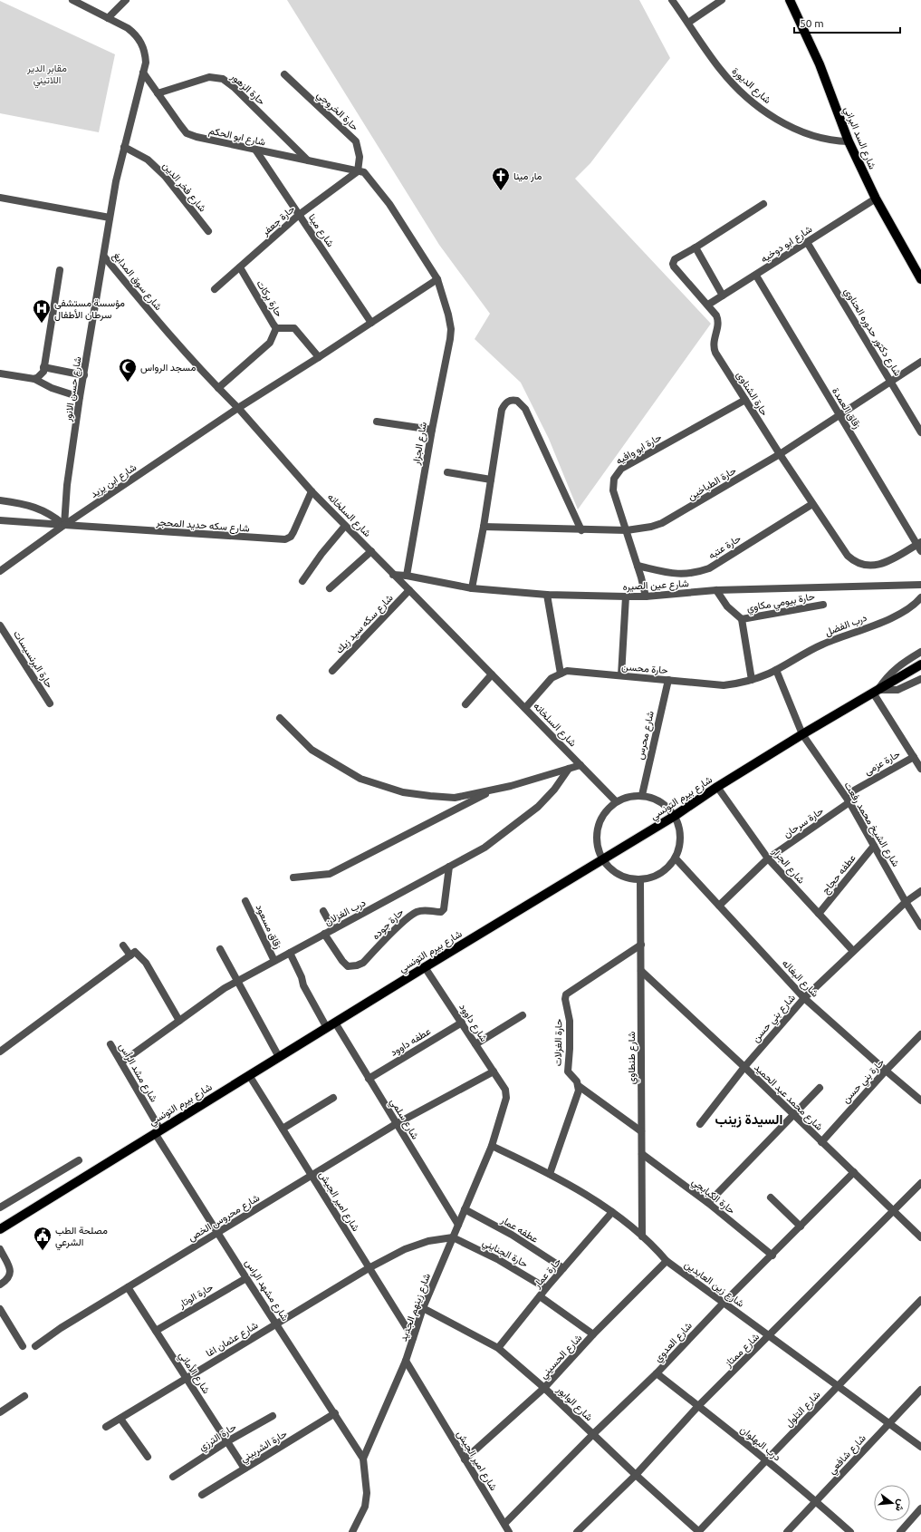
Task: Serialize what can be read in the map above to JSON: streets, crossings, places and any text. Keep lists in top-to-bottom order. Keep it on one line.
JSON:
{"streets":{"main road":["شارع السد البراني","شارع بيرم التونسي"],"street":["شارع الديورة","حارة الزهور","حارة الخروجي","شارع ابو الحكم","شارع فخر الدين","حارة جعفر","شارع مينا","شارع ابو دوخيه","شارع سوق المدابغ","حارة بركات","شارع دكتور حدوره الحناوي","شارع حسن الانور","حارة الشناوى","زقاق العمدة","شارع الجزار","حارة ابو وافيه","شارع ابن يزيد","حارة الطباخين","شارع السلخانه","شارع سكه حديد المحجر","حارة عتبه","شارع عين الصيره","حارة بيومي مكاوي","شارع سكه سيد زيك","درب الفضل","حارة البرنسيسات","حارة محسن","شارع محرس","حارة عزمى","حارة سرحان","شارع الشيخ محمد رفعت","عطفه حجاج","درب الغزلان","حارة جوده","زقاق مسعود","شارع البغاله","شارع بني حسن","شارع داوود","عطفه داوود","حارة الغزلات","شارع طنطاوي","شارع مشد الرأس","حارة بني حسن","شارع محمد عبد الحميد","شارع سلمي","حارة الكبابجي","شارع امير الجيش","شارع محروس الخص","عطفه عمار","حارة الجنايني","حارة عمار","شارع زين العابدين","شارع مشهد الراس","حارة الوتار","شارع زينهم الجديد","شارع عثمان اغا","شارع العدوي","شارع ممتاز","شارع الحسيني","شارع الأماني","شارع الوابور","شارع التلول","حارة الترزي","درب البهلوان","حارة الشربيني","شارع شافعي"]},"crossings":[["شارع الديورة","شارع السد البراني"],["حارة الزهور","شارع ابو الحكم"],["حارة الخروجي","شارع ابو الحكم"],["حارة الخروجي","حارة جعفر"],["شارع ابو الحكم","حارة جعفر"],["شارع ابو الحكم","شارع مينا"],["شارع ابو الحكم","شارع سوق المدابغ"],["شارع السد البراني","شارع ابو دوخيه"],["شارع فخر الدين","شارع سوق المدابغ"],["حارة جعفر","شارع مينا"],["حارة جعفر","حارة بركات"],["شارع ابو دوخيه","شارع دكتور حدوره الحناوي"],["شارع ابو دوخيه","حارة الشناوى"],["شارع ابو دوخيه","زقاق العمدة"],["شارع سوق المدابغ","شارع حسن الانور"],["شارع سوق المدابغ","شارع ابن يزيد"],["شارع سوق المدابغ","شارع السلخانه"],["شارع دكتور حدوره الحناوي","حارة الطباخين"],["شارع حسن الانور","شارع ابن يزيد"],["شارع حسن الانور","شارع سكه حديد المحجر"],["حارة الشناوى","زقاق العمدة"],["حارة الشناوى","حارة ابو وافيه"],["حارة الشناوى","حارة الطباخين"],["حارة الشناوى","حارة عتبه"],["زقاق العمدة","حارة الطباخين"],["شارع الجزار","شارع عين الصيره"],["شارع الجزار","شارع بيرم التونسي"],["شارع الجزار","حارة سرحان"],["شارع الجزار","عطفه حجاج"],["شارع الجزار","شارع بني حسن"],["حارة ابو وافيه","حارة الطباخين"],["حارة ابو وافيه","حارة عتبه"],["حارة ابو وافيه","شارع عين الصيره"],["شارع ابن يزيد","شارع السلخانه"],["شارع ابن يزيد","شارع سكه حديد المحجر"],["شارع السلخانه","شارع سكه حديد المحجر"],["شارع السلخانه","شارع عين الصيره"],["شارع السلخانه","شارع سكه سيد زيك"],["درب الفضل","حارة محسن"],["درب الفضل","شارع الشيخ محمد رفعت"],["حارة محسن","شارع محرس"],["حارة محسن","شارع الشيخ محمد رفعت"],["حارة عزمى","حارة سرحان"],["حارة عزمى","شارع الشيخ محمد رفعت"],["شارع بيرم التونسي","شارع الشيخ محمد رفعت"],["شارع بيرم التونسي","شارع داوود"],["شارع بيرم التونسي","شارع مشد الرأس"],["شارع بيرم التونسي","شارع سلمي"],["شارع بيرم التونسي","شارع امير الجيش"],["شارع بيرم التونسي","شارع مشهد الراس"],["حارة سرحان","شارع الشيخ محمد رفعت"],["حارة سرحان","شارع البغاله"],["شارع الشيخ محمد رفعت","عطفه حجاج"],["شارع الشيخ محمد رفعت","شارع بني حسن"],["درب الغزلان","حارة جوده"],["درب الغزلان","زقاق مسعود"],["درب الغزلان","شارع مشد الرأس"],["شارع البغاله","شارع بني حسن"],["شارع البغاله","حارة بني حسن"],["شارع بني حسن","شارع محمد عبد الحميد"],["شارع داوود","عطفه داوود"],["شارع داوود","شارع محروس الخص"],["شارع داوود","شارع زينهم الجديد"],["عطفه داوود","شارع سلمي"],["حارة الغزلات","شارع طنطاوي"],["شارع طنطاوي","شارع محمد عبد الحميد"],["شارع طنطاوي","حارة الكبابجي"],["شارع طنطاوي","شارع زين العابدين"],["شارع مشد الرأس","شارع مشهد الراس"],["حارة بني حسن","شارع محمد عبد الحميد"],["شارع محمد عبد الحميد","شارع العدوي"],["شارع محمد عبد الحميد","شارع ممتاز"],["شارع سلمي","شارع محروس الخص"],["شارع سلمي","شارع زينهم الجديد"],["حارة الكبابجي","شارع العدوي"],["شارع امير الجيش","شارع محروس الخص"],["شارع امير الجيش","شارع زينهم الجديد"],["شارع امير الجيش","شارع عثمان اغا"],["شارع امير الجيش","شارع العدوي"],["شارع امير الجيش","شارع الحسيني"],["شارع محروس الخص","شارع مشهد الراس"],["شارع محروس الخص","شارع الأماني"],["عطفه عمار","حارة عمار"],["عطفه عمار","شارع زينهم الجديد"],["حارة الجنايني","حارة عمار"],["حارة الجنايني","شارع زينهم الجديد"],["حارة الجنايني","شارع عثمان اغا"],["حارة عمار","شارع زين العابدين"],["حارة عمار","شارع الوابور"],["شارع زين العابدين","شارع زينهم الجديد"],["شارع زين العابدين","شارع العدوي"],["شارع زين العابدين","شارع ممتاز"],["شارع زين العابدين","شارع الحسيني"],["شارع زين العابدين","شارع التلول"],["شارع زين العابدين","شارع شافعي"],["شارع مشهد الراس","حارة الوتار"],["شارع مشهد الراس","شارع زينهم الجديد"],["شارع مشهد الراس","شارع عثمان اغا"],["شارع مشهد الراس","حارة الشربيني"],["حارة الوتار","شارع الأماني"],["شارع زينهم الجديد","شارع عثمان اغا"],["شارع زينهم الجديد","شارع الوابور"],["شارع عثمان اغا","شارع الأماني"],["شارع العدوي","شارع الوابور"],["شارع العدوي","درب البهلوان"],["شارع ممتاز","شارع الوابور"],["شارع ممتاز","درب البهلوان"],["شارع الحسيني","شارع الوابور"],["شارع الأماني","حارة الترزي"],["شارع الأماني","حارة الشربيني"],["شارع الوابور","شارع التلول"],["شارع التلول","درب البهلوان"],["درب البهلوان","شارع شافعي"]],"districts":["السيدة زينب"],"parks":["مقابر الدير اللاتيني"],"places":{"church":["مار مينا"],"hospital":["مؤسسة مستشفى سرطان الأطفال"],"mosque":["مسجد الرواس"],"public building":["مصلحة الطب الشرعي"]},"scale_bar":"50 m","north":"right"}
